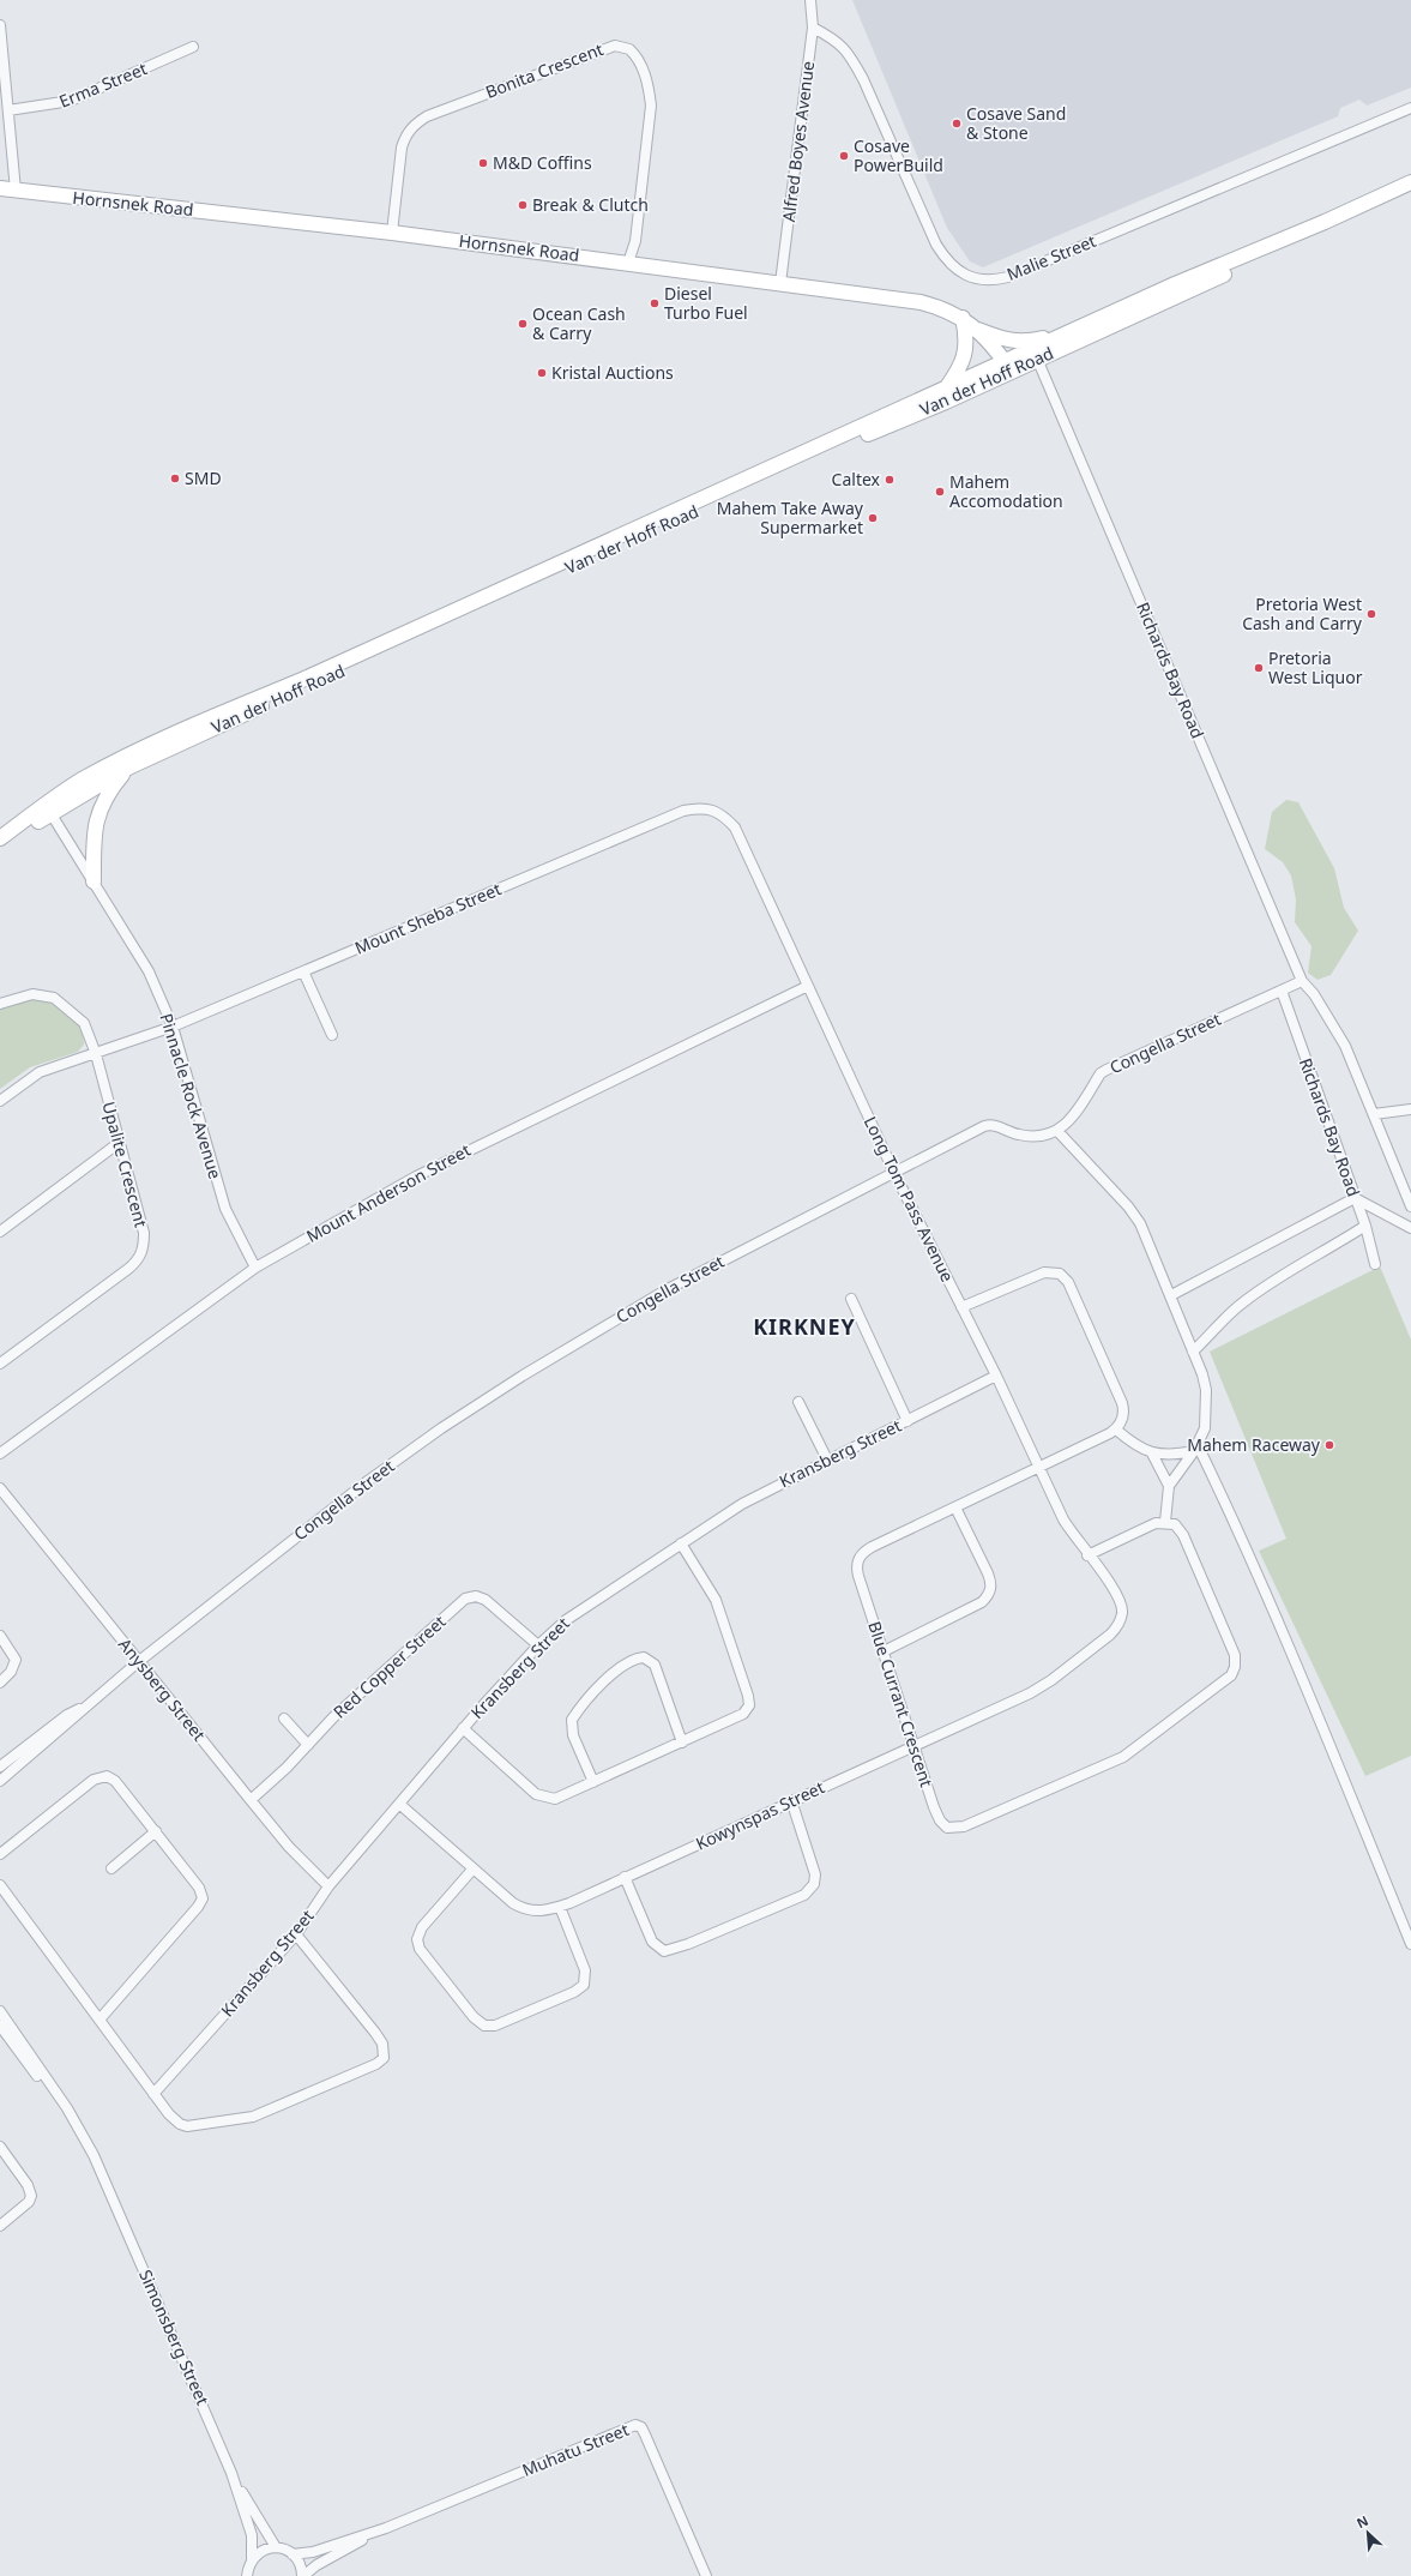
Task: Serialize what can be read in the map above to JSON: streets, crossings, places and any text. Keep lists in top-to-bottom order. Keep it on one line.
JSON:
{"streets":{"main road":["Hornsnek Road","Van der Hoff Road"],"street":["Bonita Crescent","Erma Street","Alfred Boyes Avenue","Malie Street","Richards Bay Road","Mount Sheba Street","Congella Street","Pinnacle Rock Avenue","Upalite Crescent","Mount Anderson Street","Long Tom Pass Avenue","Kransberg Street","Red Copper Street","Anysberg Street","Blue Currant Crescent","Kowynspas Street","Simonsberg Street","Muhatu Street"]},"crossings":[["Bonita Crescent","Hornsnek Road"],["Alfred Boyes Avenue","Hornsnek Road"],["Alfred Boyes Avenue","Malie Street"],["Hornsnek Road","Van der Hoff Road"],["Van der Hoff Road","Richards Bay Road"],["Van der Hoff Road","Pinnacle Rock Avenue"],["Richards Bay Road","Congella Street"],["Mount Sheba Street","Pinnacle Rock Avenue"],["Mount Sheba Street","Upalite Crescent"],["Mount Sheba Street","Long Tom Pass Avenue"],["Congella Street","Long Tom Pass Avenue"],["Congella Street","Anysberg Street"],["Pinnacle Rock Avenue","Mount Anderson Street"],["Mount Anderson Street","Long Tom Pass Avenue"],["Long Tom Pass Avenue","Kransberg Street"],["Long Tom Pass Avenue","Blue Currant Crescent"],["Long Tom Pass Avenue","Kowynspas Street"],["Kransberg Street","Red Copper Street"],["Kransberg Street","Anysberg Street"],["Kransberg Street","Kowynspas Street"],["Red Copper Street","Anysberg Street"],["Blue Currant Crescent","Kowynspas Street"]],"districts":["KIRKNEY"],"places":["Cosave Sand & Stone","Cosave PowerBuild","M&D Coffins","Break & Clutch","Diesel Turbo Fuel","Ocean Cash & Carry","Kristal Auctions","SMD","Caltex","Mahem Accomodation","Mahem Take Away Supermarket","Pretoria West Cash and Carry","Pretoria West Liquor","Mahem Raceway"],"north":"top left"}
